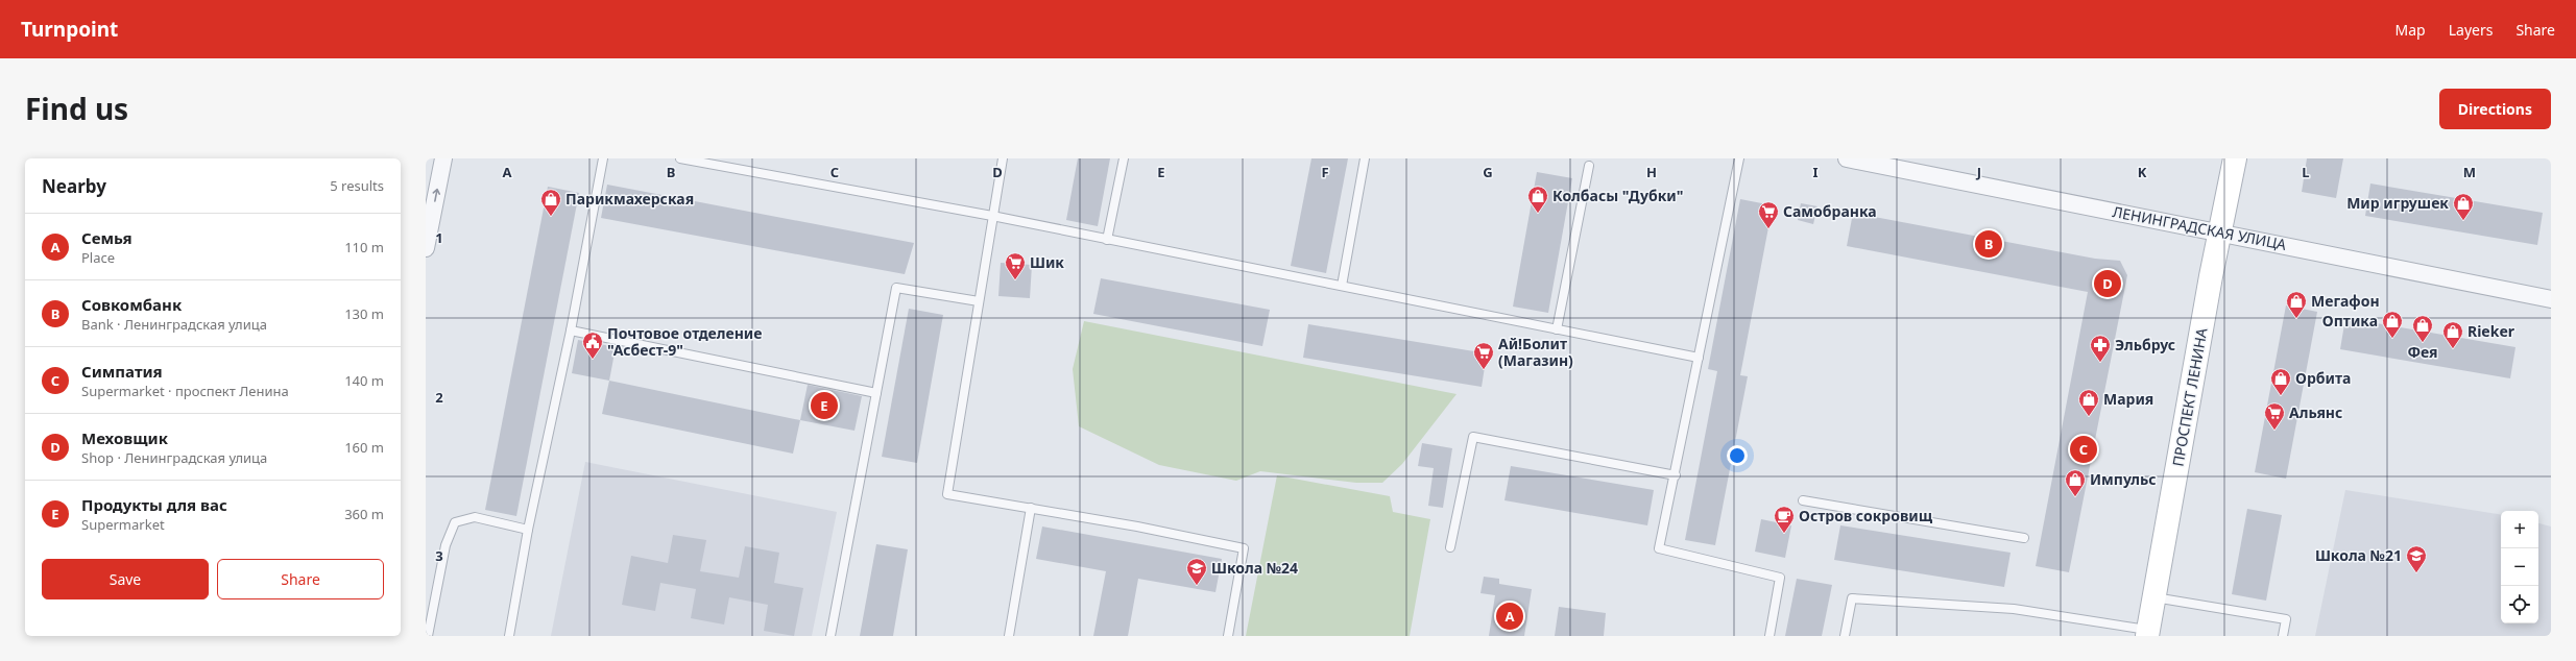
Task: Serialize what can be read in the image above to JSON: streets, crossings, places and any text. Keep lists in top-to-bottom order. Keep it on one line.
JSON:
{"streets":{"street":["ЛЕНИНГРАДСКАЯ УЛИЦА","ПРОСПЕКТ ЛЕНИНА"]},"crossings":[["ЛЕНИНГРАДСКАЯ УЛИЦА","ПРОСПЕКТ ЛЕНИНА"]],"places":{"shop":["Колбасы \"Дубки\"","Парикмахерская","Мир игрушек","Мегафон","Оптика","Фея","Rieker","Орбита","Мария","Импульс"],"supermarket":["Самобранка","Шик","Ай!Болит (Магазин)","Альянс"],"public building":["Почтовое отделение \"Асбест-9\""],"pharmacy":["Эльбрус"],"cafe":["Остров сокровищ"],"school or university":["Школа №21","Школа №24"]},"page":{"header":"Turnpoint","nav":["Map","Layers","Share"],"title":"Find us","buttons":["Directions",["Save","Share"]],"heading":["Nearby","5 results"],"list":[{"mark":"A","name":"Семья","note":"Place","value":"110 m"},{"mark":"B","name":"Совкомбанк","note":"Bank · Ленинградская улица","value":"130 m"},{"mark":"C","name":"Симпатия","note":"Supermarket · проспект Ленина","value":"140 m"},{"mark":"D","name":"Меховщик","note":"Shop · Ленинградская улица","value":"160 m"},{"mark":"E","name":"Продукты для вас","note":"Supermarket","value":"360 m"}],"pins":["B","D","E","C","A"],"map_buttons":["+","−"]},"grid":{"columns":["A","B","C","D","E","F","G","H","I","J","K","L","M"],"rows":["1","2","3"]}}
